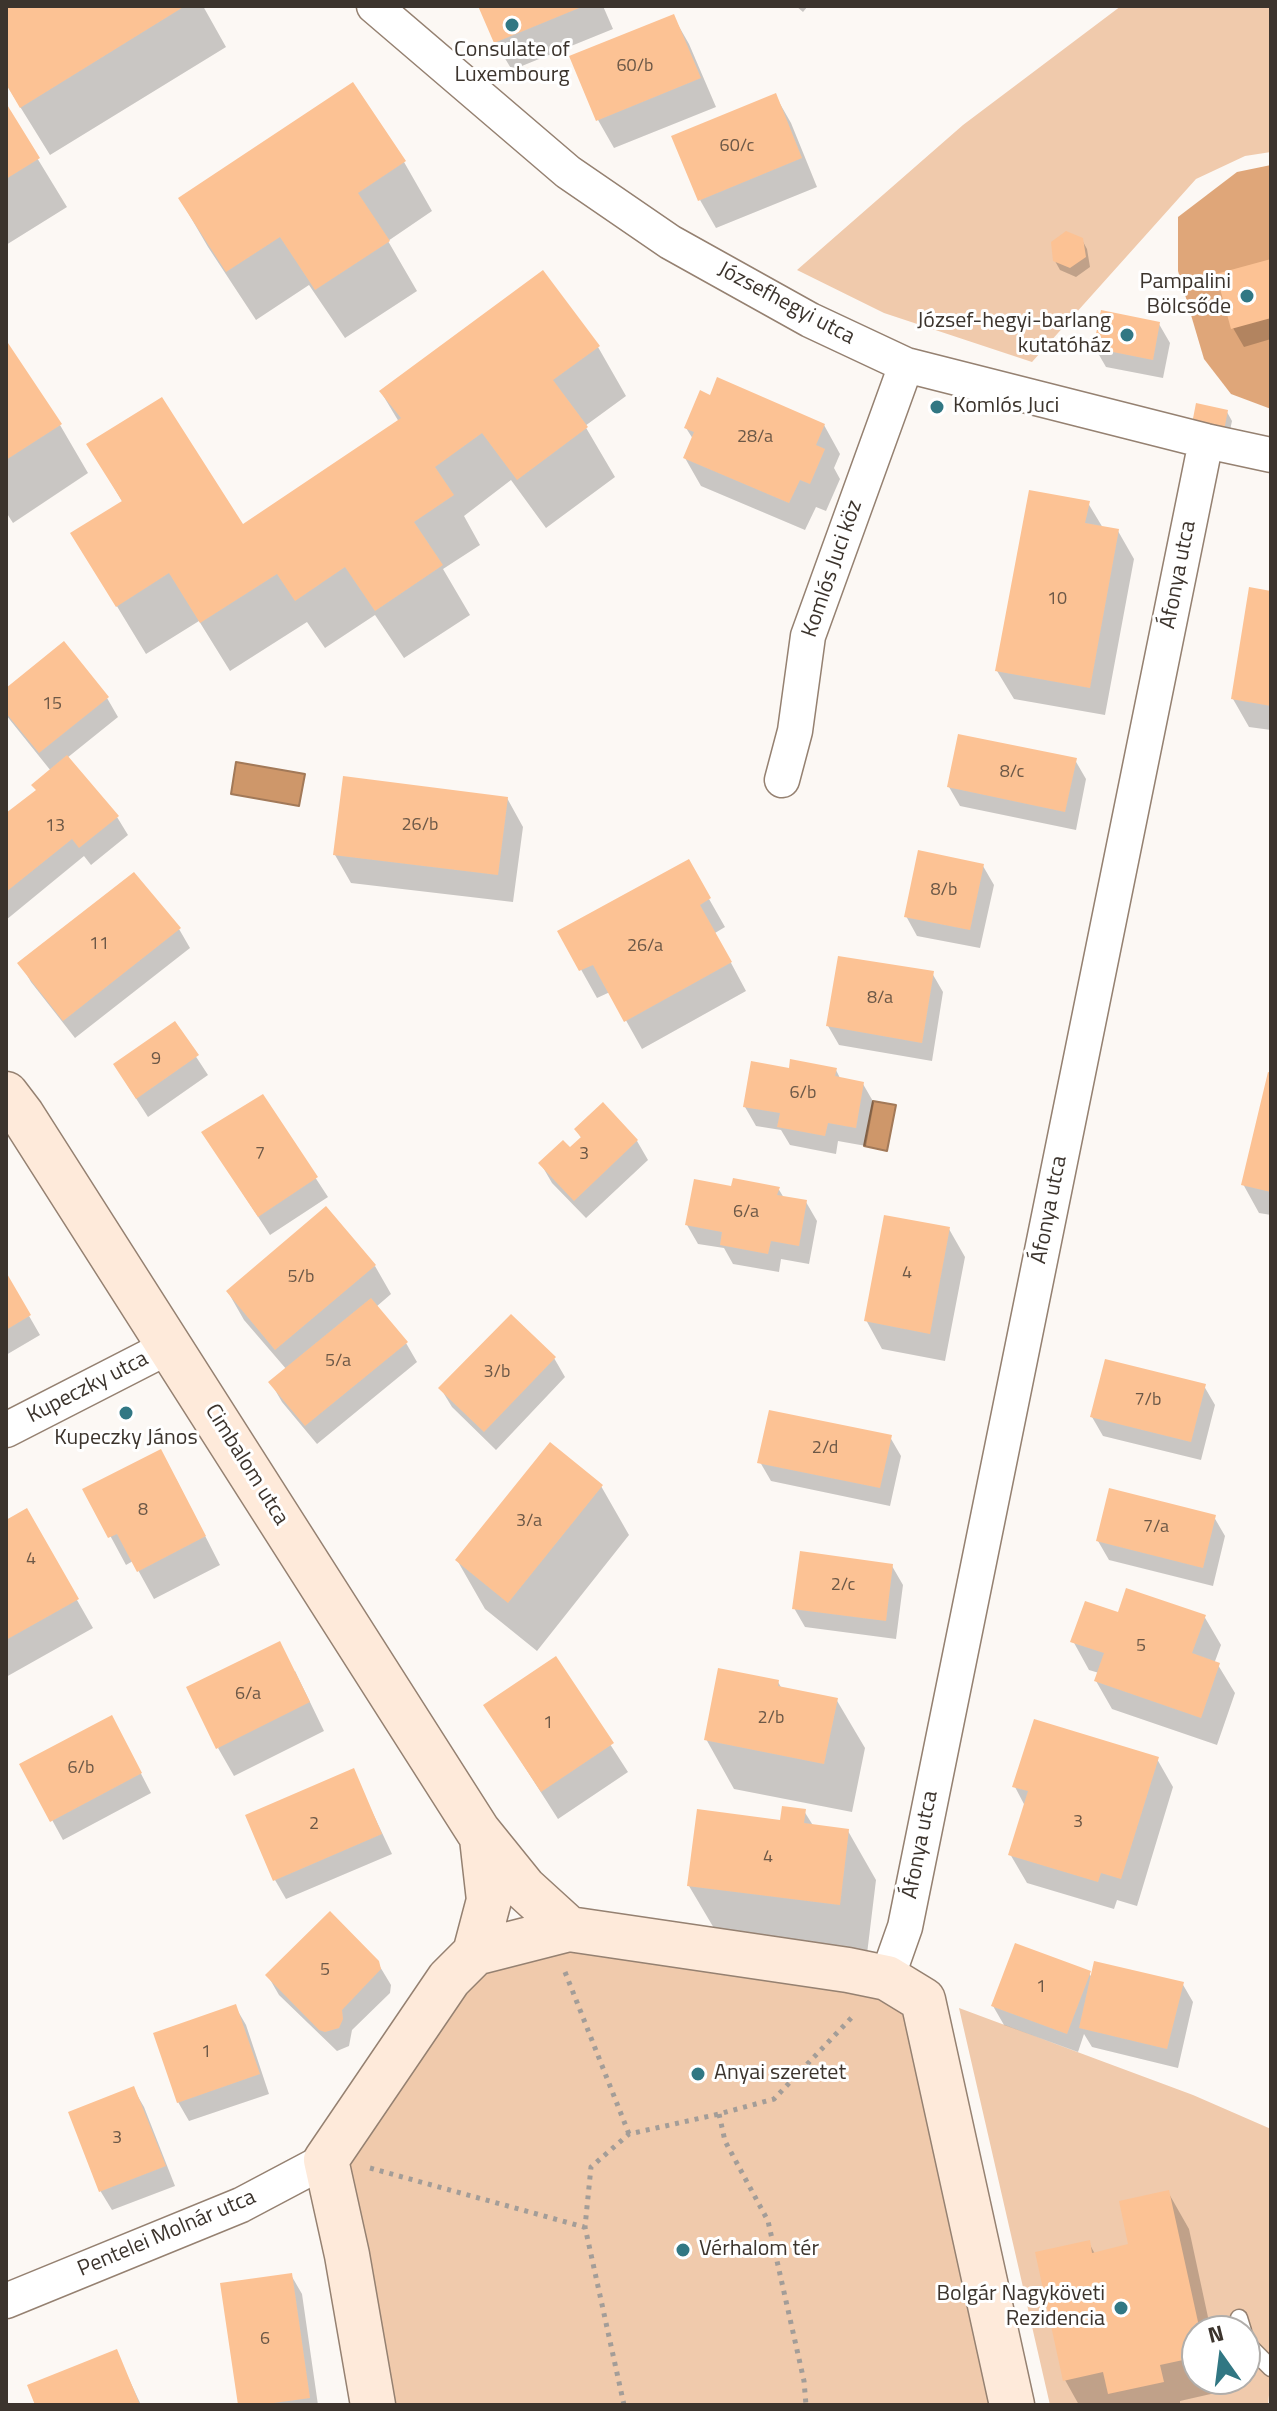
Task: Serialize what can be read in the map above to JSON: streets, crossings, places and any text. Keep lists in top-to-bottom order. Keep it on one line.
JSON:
{"streets":{"street":["Józsefhegyi utca","Komlós Juci köz","Áfonya utca","Kupeczky utca","Cimbalom utca","Pentelei Molnár utca"]},"crossings":[["Józsefhegyi utca","Komlós Juci köz"],["Józsefhegyi utca","Áfonya utca"],["Kupeczky utca","Cimbalom utca"]],"places":["Consulate of Luxembourg","Pampalini Bölcsőde","József-hegyi-barlang kutatóház","Komlós Juci","Kupeczky János","Anyai szeretet","Vérhalom tér","Bolgár Nagyköveti Rezidencia"],"house_numbers":["60/b","60/c","28/a","10","15","8/c","26/b","13","8/b","11","26/a","8/a","9","6/b","7","3","6/a","4","5/b","5/a","3/b","7/b","2/d","8","3/a","7/a","4","2/c","5","6/a","2/b","1","6/b","3","2","4","5","1","1","3","6"],"north":"top"}
